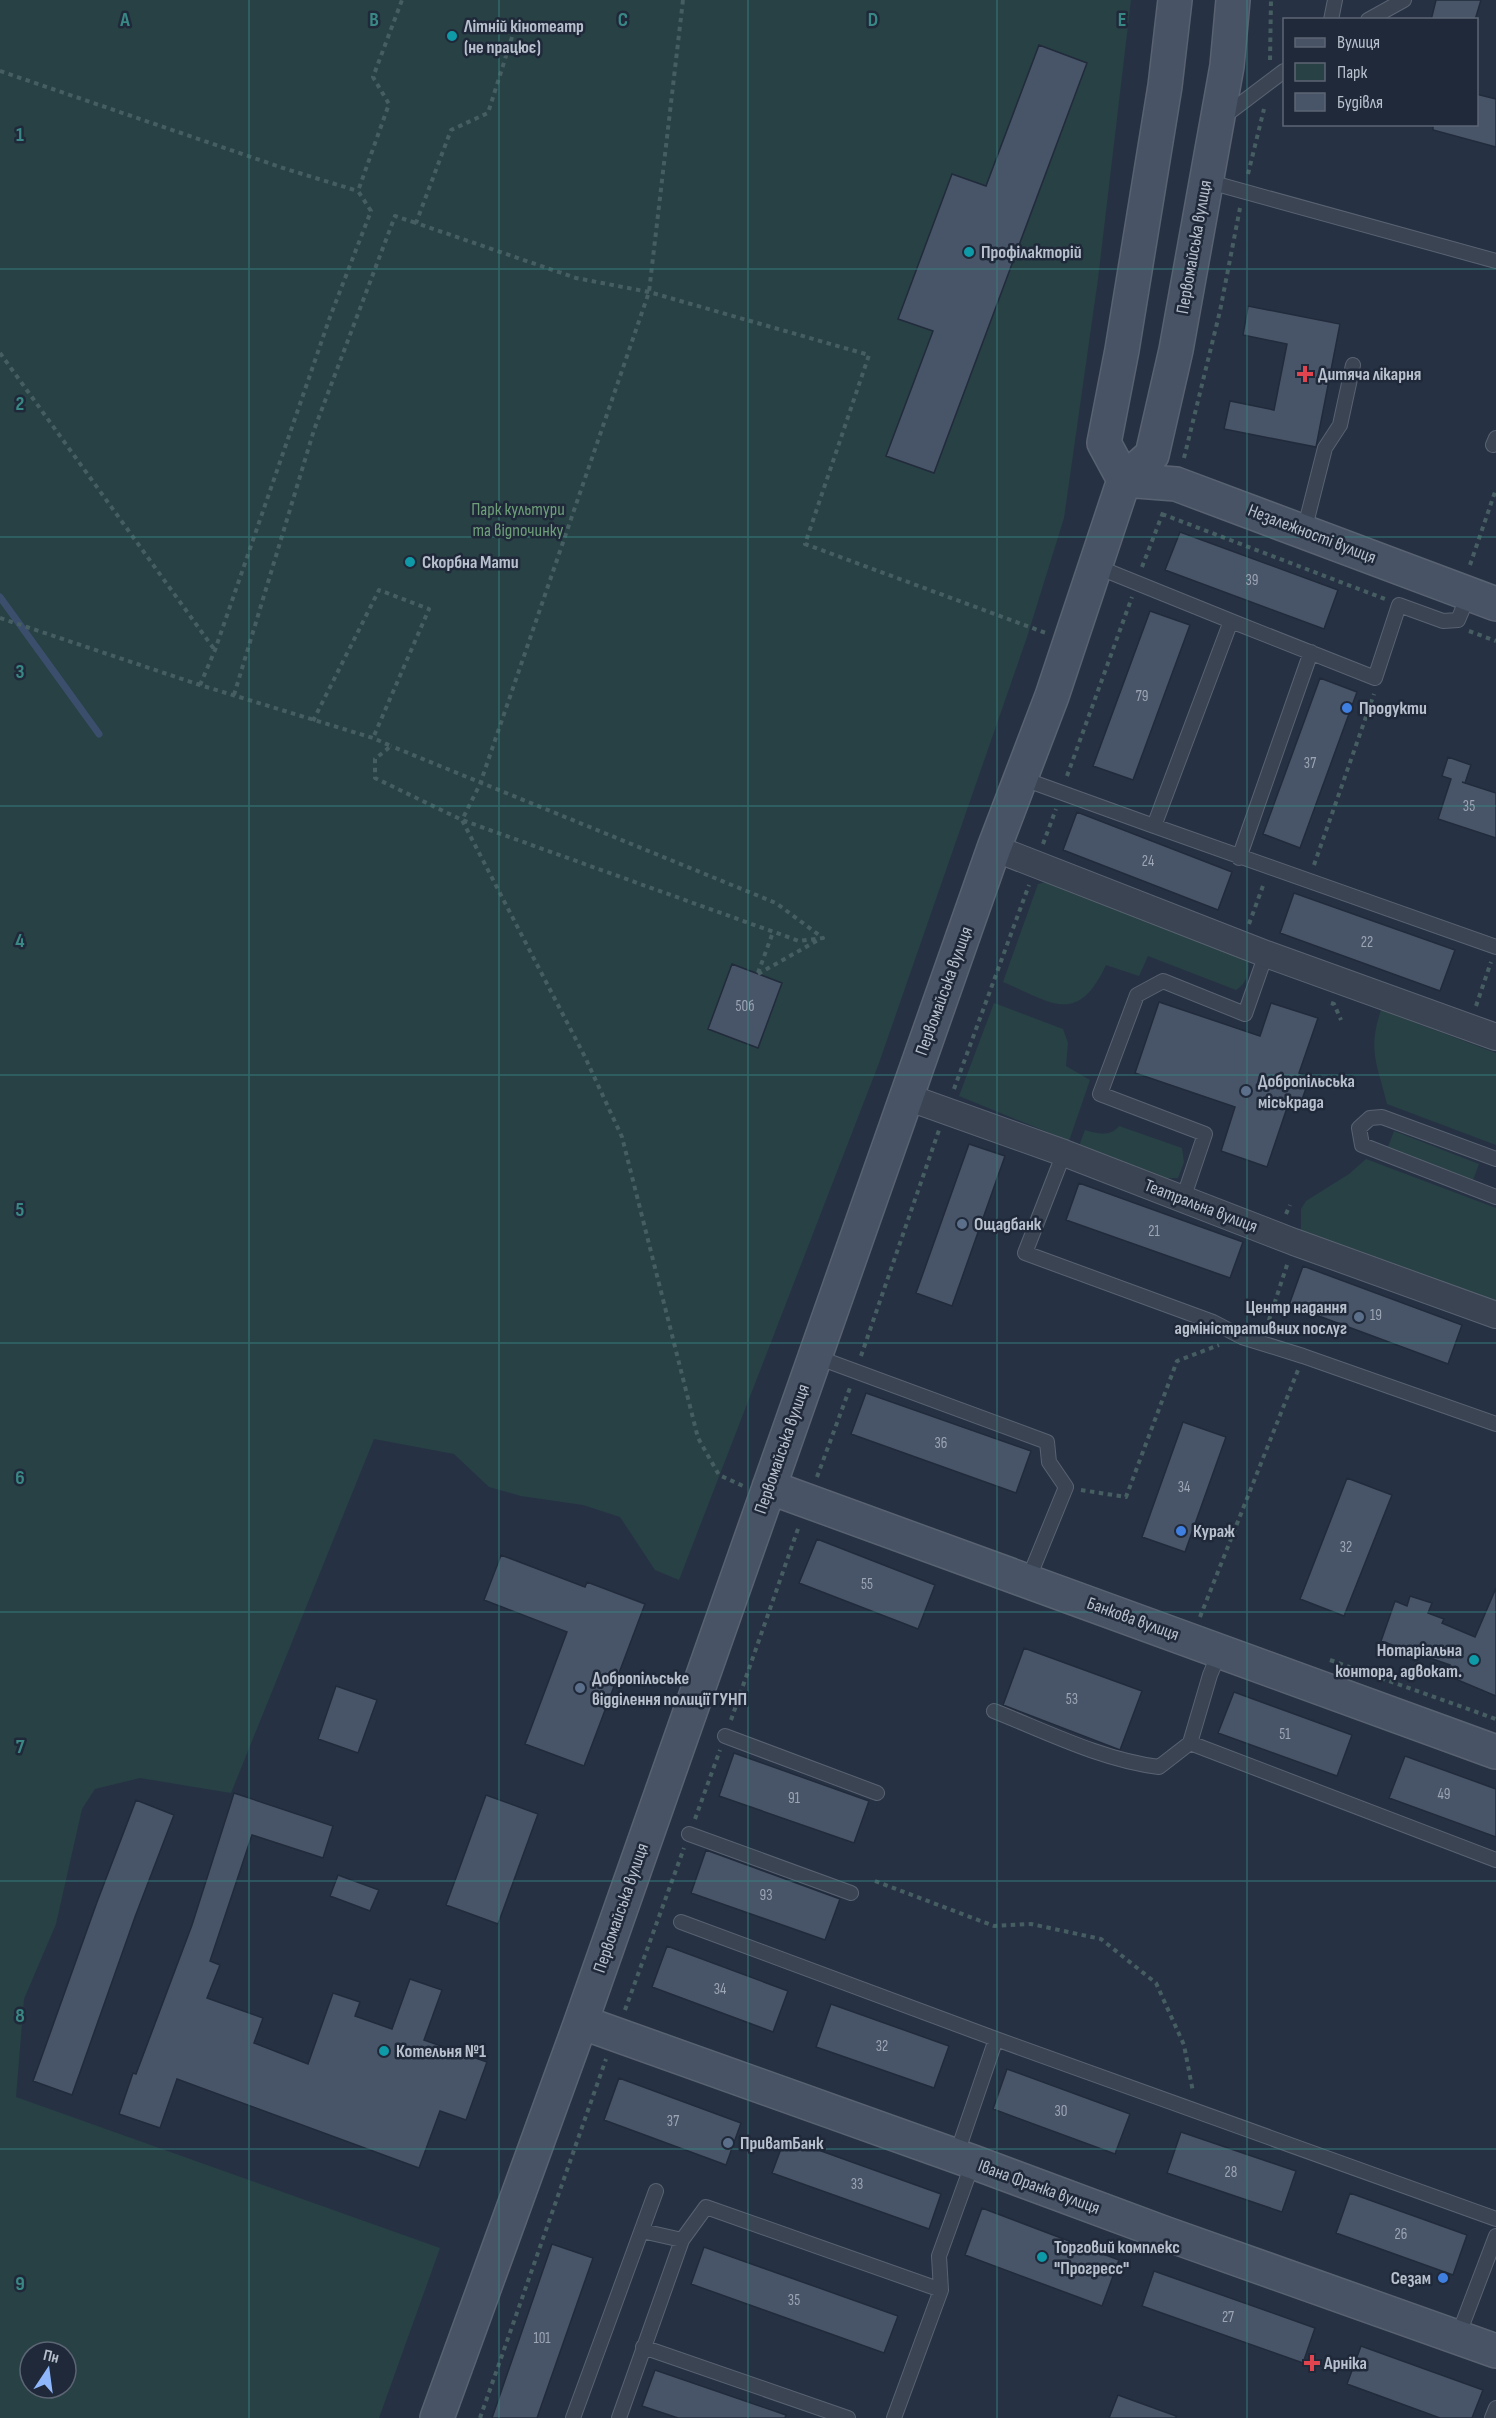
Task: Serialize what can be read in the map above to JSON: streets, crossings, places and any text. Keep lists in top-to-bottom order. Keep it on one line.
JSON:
{"streets":{"main road":["Первомайська вулиця","Незалежності вулиця","Банкова вулиця","Івана Франка вулиця"],"street":["Театральна вулиця"]},"crossings":[["Первомайська вулиця","Незалежності вулиця"],["Первомайська вулиця","Театральна вулиця"],["Первомайська вулиця","Банкова вулиця"],["Первомайська вулиця","Івана Франка вулиця"]],"parks":["Парк культури та відпочинку"],"places":{"other":["Літній кінотеатр (не працює)","Профілакторій","Скорбна Мати","Продукти","Добропільська міськрада","Ощадбанк","Центр надання адміністративних послуг","Кураж","Нотаріальна контора, адвокат.","Добропільське відділення полиції ГУНП","Котельня №1","ПриватБанк","Торговий комплекс \"Прогресс\"","Сезам"],"health":["Дитяча лікарня","Арніка"]},"house_numbers":["39","79","37","35","24","22","50б","21","19","36","34","32","55","53","51","49","91","93","34","32","30","37","28","33","26","35","27","101"],"legend":["Вулиця","Парк","Будівля"],"north":"top","grid":{"columns":["A","B","C","D","E"],"rows":["1","2","3","4","5","6","7","8","9"]}}
